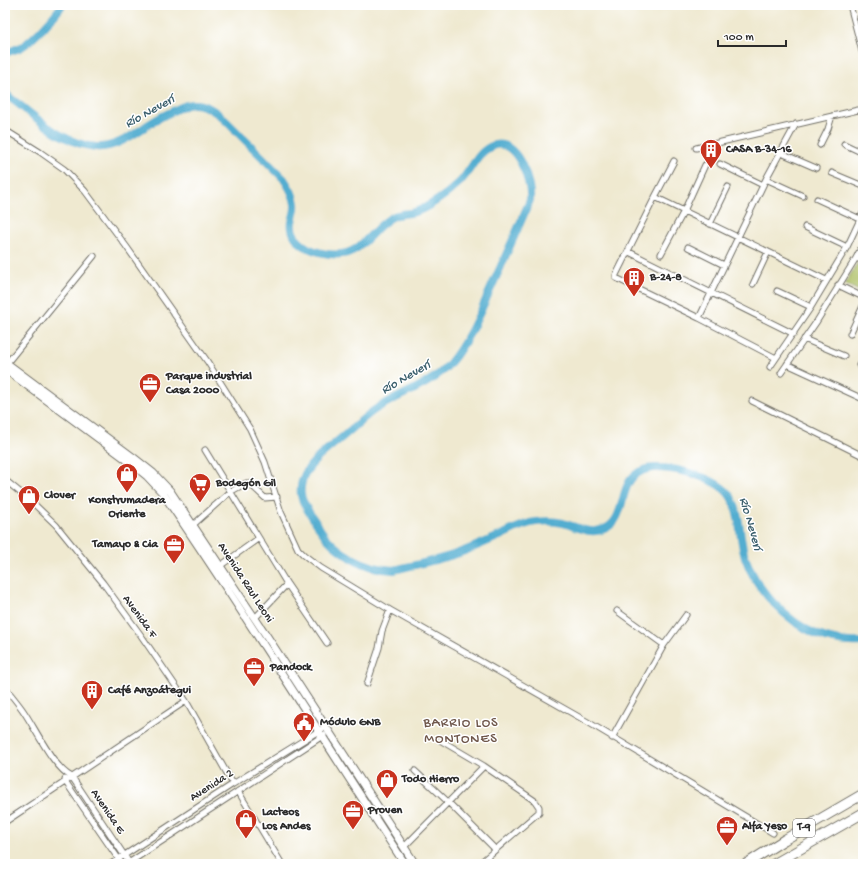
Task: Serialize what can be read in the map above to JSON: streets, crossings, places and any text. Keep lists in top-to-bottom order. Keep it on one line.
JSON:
{"streets":{"highway":["T-9"],"main road":["Avenida Raul Leoni"],"street":["Avenida F","Avenida 2","Avenida E"]},"crossings":[["Avenida Raul Leoni","Avenida 2"],["Avenida F","Avenida 2"],["Avenida 2","Avenida E"]],"districts":["BARRIO LOS MONTONES"],"water":["Río Neverí"],"places":{"building":["CASA B-34-16","B-24-8","Café Anzoátegui"],"office":["Parque industrial Casa 2000","Tamayo & Cia","Pandock","Proven","Alfa Yeso"],"shop":["Konstrumadera Oriente","Clover","Todo Hierro","Lacteos Los Andes"],"supermarket":["Bodegón Gil"],"public building":["Módulo GNB"]},"scale_bar":"100 m"}
